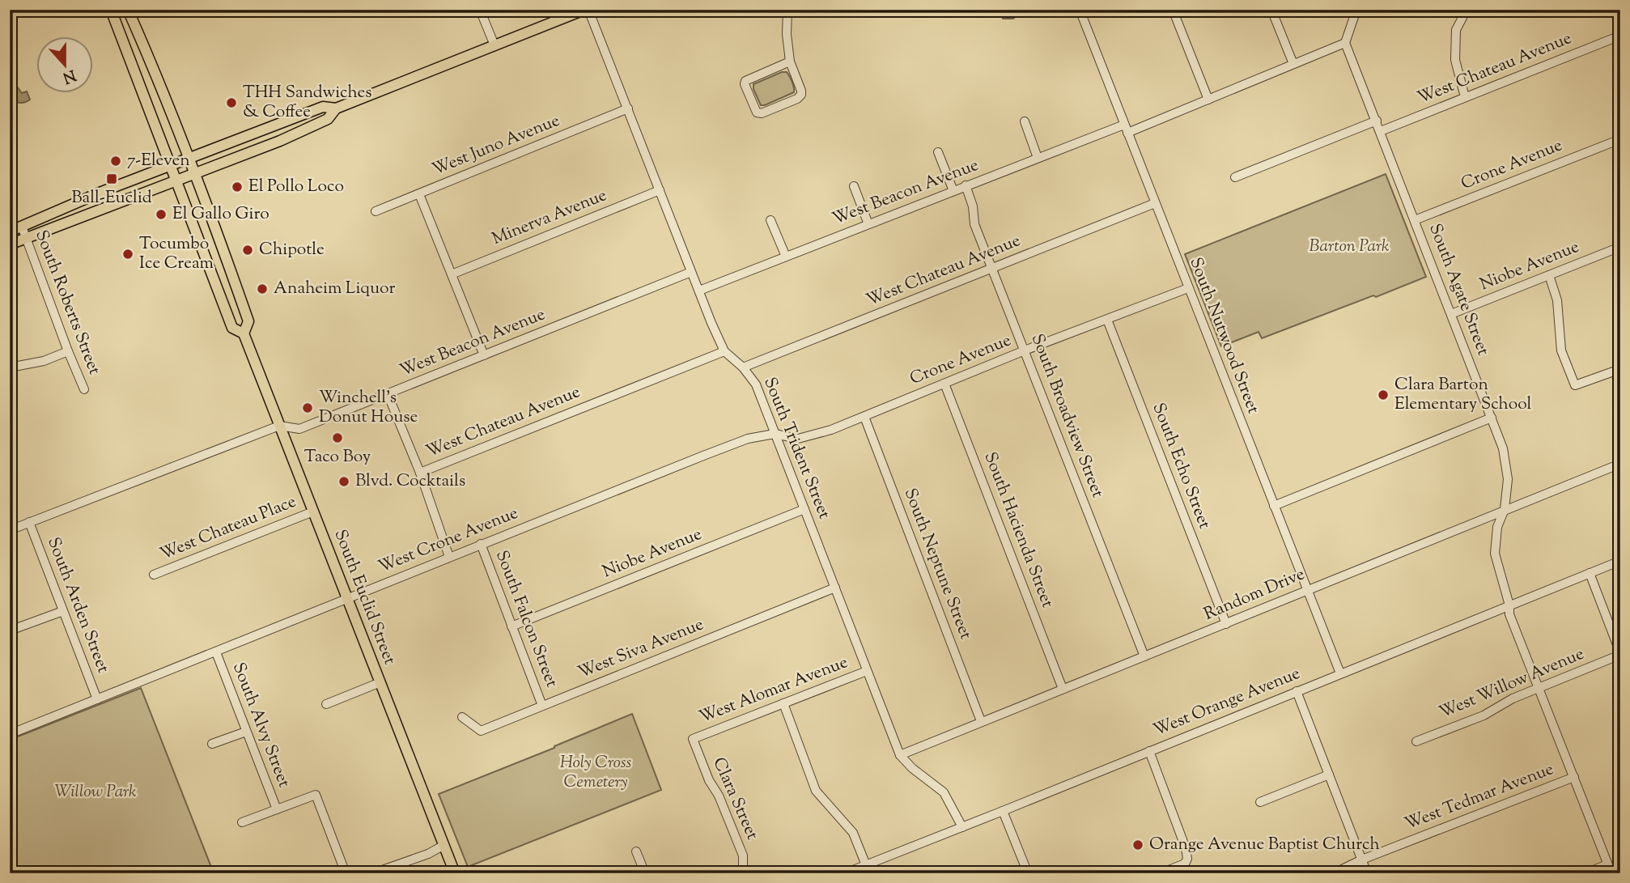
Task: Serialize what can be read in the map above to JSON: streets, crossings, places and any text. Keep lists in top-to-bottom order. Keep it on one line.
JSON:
{"streets":{"main road":["South Euclid Street"],"street":["West Chateau Avenue","West Juno Avenue","Crone Avenue","West Beacon Avenue","Minerva Avenue","Niobe Avenue","South Agate Street","South Roberts Street","South Nutwood Street","South Broadview Street","South Trident Street","South Echo Street","West Chateau Place","South Hacienda Street","West Crone Avenue","South Neptune Street","Random Drive","South Arden Street","South Falcon Street","West Siva Avenue","West Willow Avenue","West Alomar Avenue","West Orange Avenue","South Alvy Street","West Tedmar Avenue","Clara Street"]},"crossings":[["West Chateau Avenue","South Agate Street"],["West Chateau Avenue","South Nutwood Street"],["West Chateau Avenue","South Broadview Street"],["West Chateau Avenue","South Trident Street"],["West Juno Avenue","South Trident Street"],["Crone Avenue","South Agate Street"],["Crone Avenue","South Nutwood Street"],["Crone Avenue","South Broadview Street"],["Crone Avenue","South Trident Street"],["Crone Avenue","South Echo Street"],["Crone Avenue","South Hacienda Street"],["Crone Avenue","West Crone Avenue"],["Crone Avenue","South Neptune Street"],["West Beacon Avenue","South Nutwood Street"],["West Beacon Avenue","South Broadview Street"],["West Beacon Avenue","South Trident Street"],["West Beacon Avenue","South Euclid Street"],["West Beacon Avenue","South Arden Street"],["Minerva Avenue","South Trident Street"],["Niobe Avenue","South Agate Street"],["Niobe Avenue","South Trident Street"],["Niobe Avenue","South Falcon Street"],["South Agate Street","Random Drive"],["South Agate Street","West Willow Avenue"],["South Agate Street","West Orange Avenue"],["South Agate Street","West Tedmar Avenue"],["South Nutwood Street","Random Drive"],["South Nutwood Street","West Orange Avenue"],["South Broadview Street","Random Drive"],["South Trident Street","West Crone Avenue"],["South Trident Street","Random Drive"],["South Trident Street","West Siva Avenue"],["South Trident Street","West Alomar Avenue"],["South Trident Street","West Orange Avenue"],["South Echo Street","Random Drive"],["West Chateau Place","South Euclid Street"],["South Hacienda Street","Random Drive"],["West Crone Avenue","South Euclid Street"],["West Crone Avenue","South Arden Street"],["West Crone Avenue","South Falcon Street"],["West Crone Avenue","South Alvy Street"],["South Neptune Street","Random Drive"],["South Falcon Street","West Siva Avenue"],["West Alomar Avenue","Clara Street"]],"parks":["Barton Park","Holy Cross Cemetery","Willow Park"],"places":{"other":["THH Sandwiches & Coffee","7-Eleven","El Pollo Loco","El Gallo Giro","Chipotle","Tocumbo Ice Cream","Anaheim Liquor","Clara Barton Elementary School","Winchell's Donut House","Taco Boy","Blvd. Cocktails","Orange Avenue Baptist Church"],"transit":["Ball-Euclid"]},"north":"bottom"}
